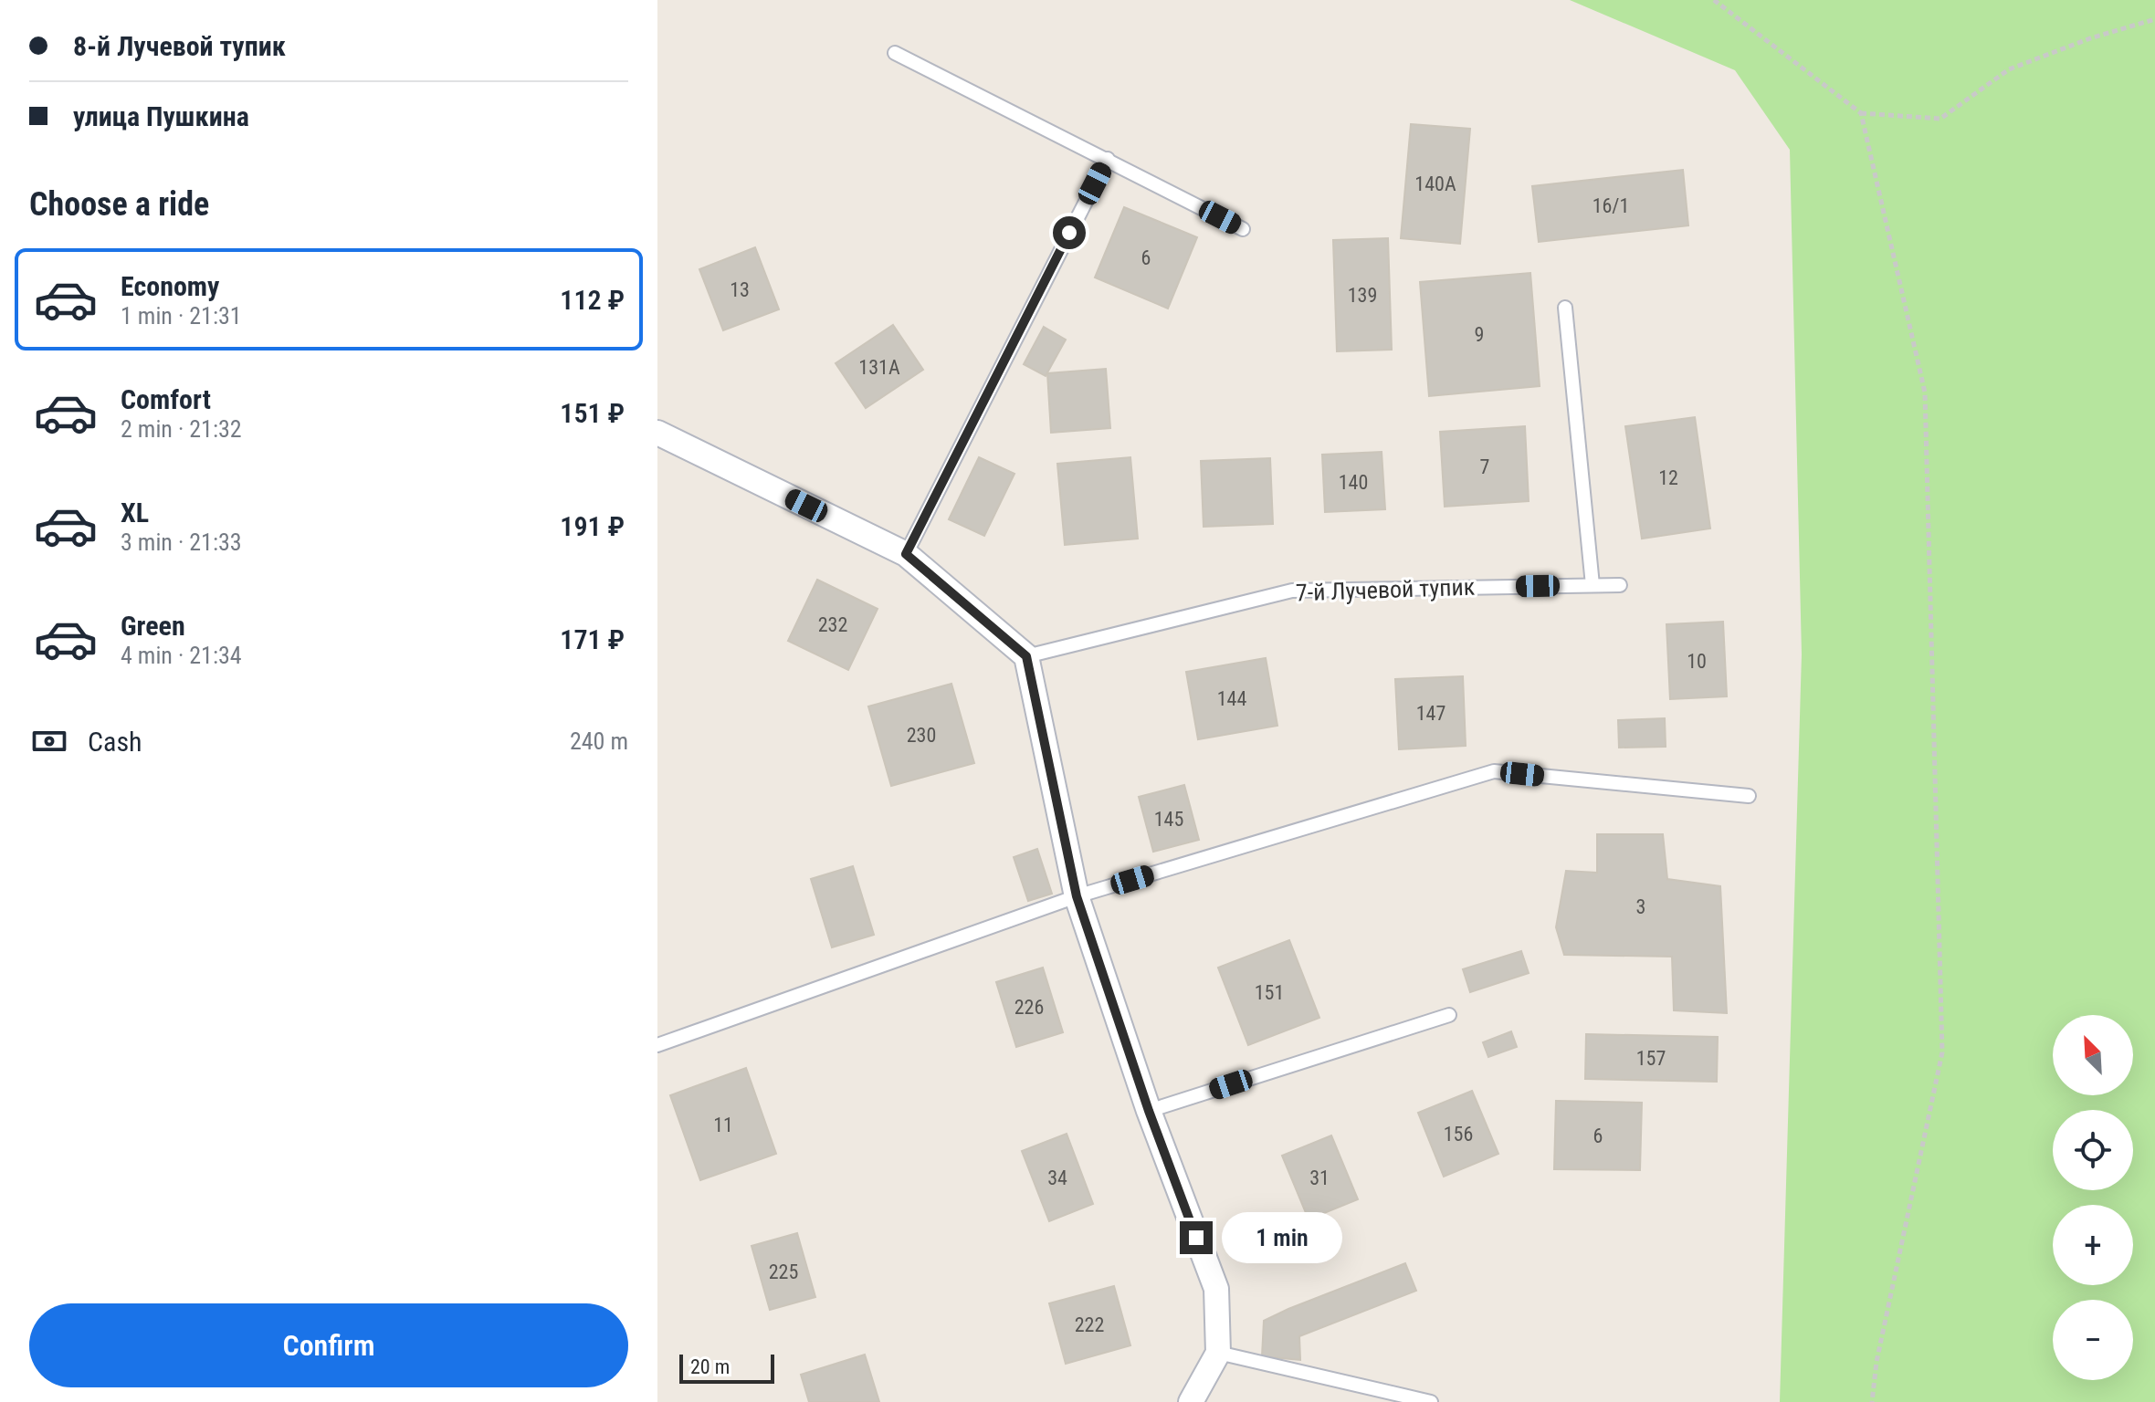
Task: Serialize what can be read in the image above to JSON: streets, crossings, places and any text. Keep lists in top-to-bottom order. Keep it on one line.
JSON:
{"streets":{"lane":["7-й Лучевой тупик"]},"house_numbers":["140А","16/1","6","13","139","9","131А","7","12","140","232","10","144","147","230","145","3","151","226","157","11","156","6","34","31","225","222"],"scale_bar":"20 m","north":"top left","page":{"banner":["8-й Лучевой тупик","улица Пушкина"],"heading":"Choose a ride","list":[{"name":"Economy","note":"1 min · 21:31","value":"112 ₽"},{"name":"Comfort","note":"2 min · 21:32","value":"151 ₽"},{"name":"XL","note":"3 min · 21:33","value":"191 ₽"},{"name":"Green","note":"4 min · 21:34","value":"171 ₽"}],"pay":["Cash","240 m"],"map_buttons":["+","−"],"bubble":"1 min","buttons":"Confirm","scale":"20 m"}}
